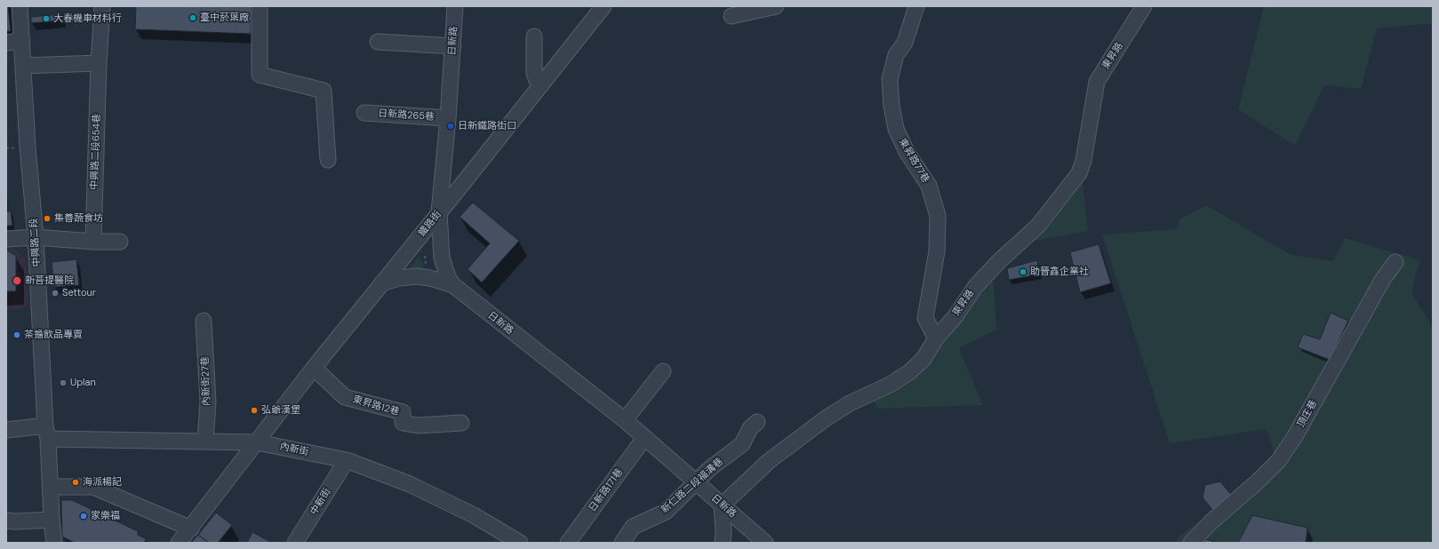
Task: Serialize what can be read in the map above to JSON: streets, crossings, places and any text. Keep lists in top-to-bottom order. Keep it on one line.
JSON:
{"streets":{"street":["日新路","東昇路","日新路265巷","中興路二段654巷","東昇路77巷","鐵路街","中興路二段","內新街27巷","東昇路12巷","頂庄巷","內新街","新仁路二段福溝巷","日新路171巷","中新街"]},"crossings":[["日新路","東昇路"],["日新路","日新路265巷"],["日新路","鐵路街"],["日新路","新仁路二段福溝巷"],["日新路","日新路171巷"],["東昇路","東昇路77巷"],["鐵路街","東昇路12巷"],["鐵路街","內新街"],["中興路二段","內新街"],["內新街27巷","內新街"],["內新街","中新街"]],"places":["臺中菸葉廠","大春機車材料行","日新鐵路街口","集善蔬食坊","助晉鑫企業社","新菩提醫院","Settour","茶擔飲品專賣","Uplan","弘爺漢堡","海派楊記","家樂福"]}
